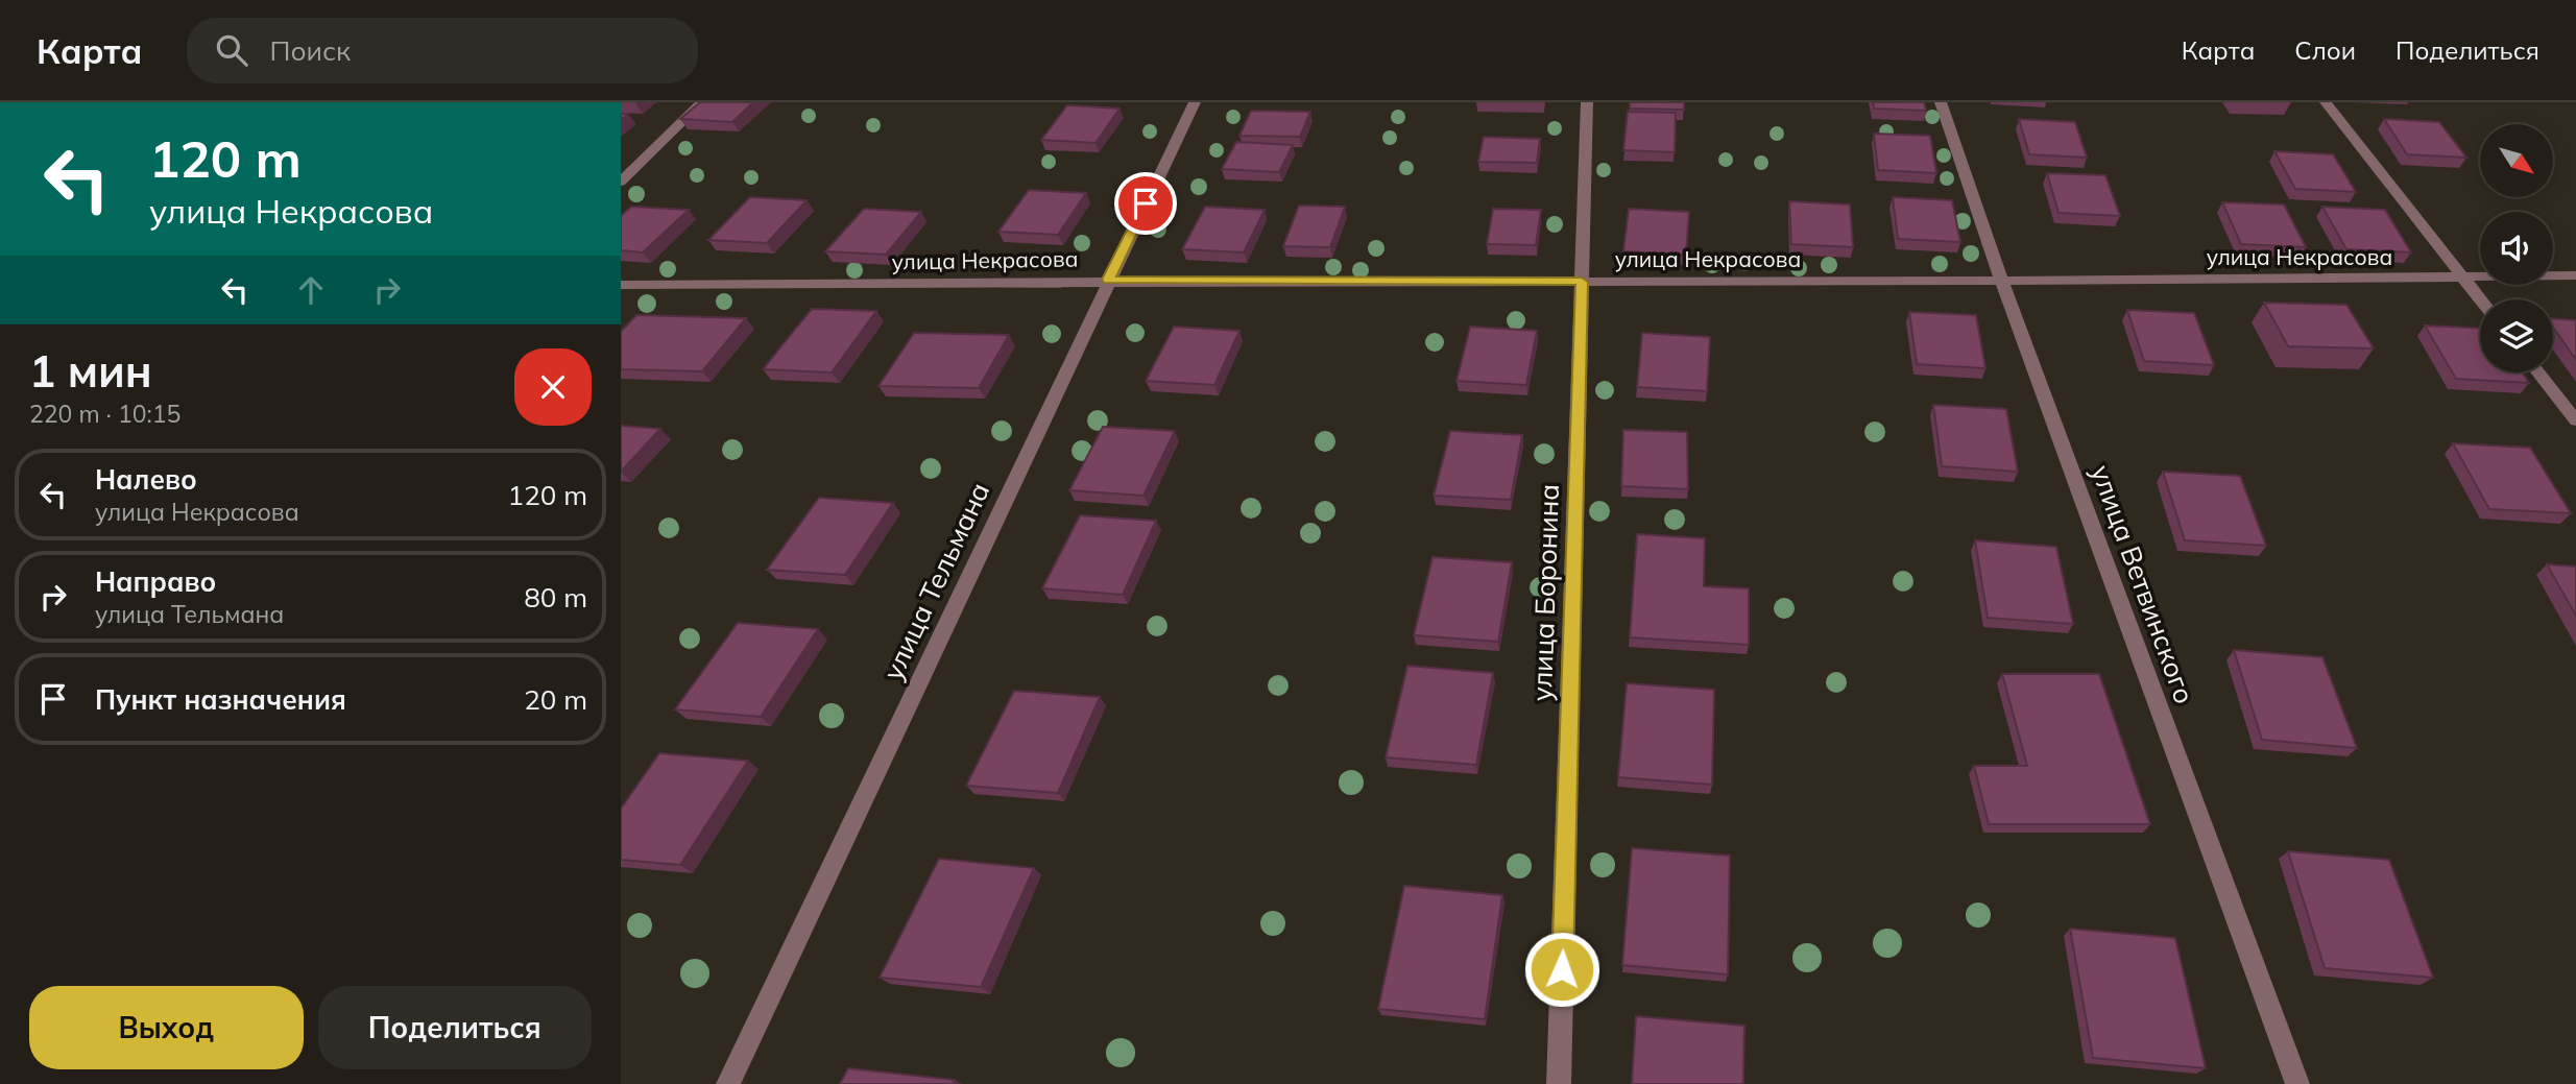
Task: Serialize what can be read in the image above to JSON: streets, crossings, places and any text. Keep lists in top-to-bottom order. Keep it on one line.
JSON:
{"streets":{"street":["улица Некрасова","улица Тельмана","улица Ветвинского","улица Боронина"]},"crossings":[["улица Некрасова","улица Тельмана"],["улица Некрасова","улица Ветвинского"],["улица Некрасова","улица Боронина"]],"north":"bottom right","page":{"header":"Карта","search":"Поиск","nav":["Карта","Слои","Поделиться"],"turn":["120 m","улица Некрасова"],"heading":["1 мин","220 m · 10:15"],"list":[{"name":"Налево","note":"улица Некрасова","value":"120 m"},{"name":"Направо","note":"улица Тельмана","value":"80 m"},{"name":"Пункт назначения","value":"20 m"}],"buttons":["Выход","Поделиться"]}}
